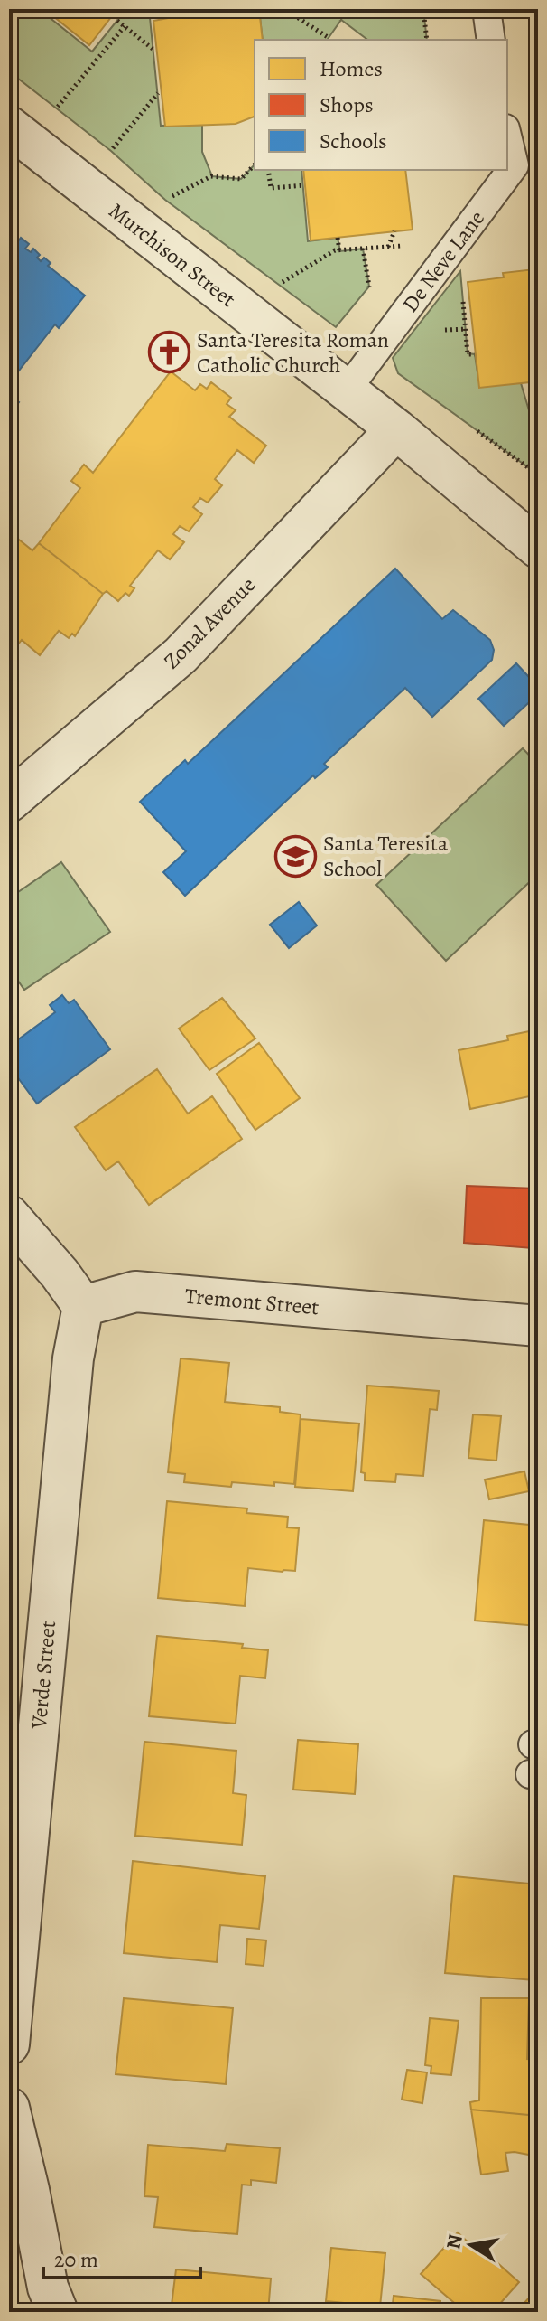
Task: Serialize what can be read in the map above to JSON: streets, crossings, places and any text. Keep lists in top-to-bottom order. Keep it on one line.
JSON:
{"streets":{"street":["Murchison Street","Zonal Avenue","Tremont Street","Verde Street"],"lane":["De Neve Lane"]},"crossings":[["Murchison Street","De Neve Lane"],["Murchison Street","Zonal Avenue"],["Tremont Street","Verde Street"]],"places":{"church":["Santa Teresita Roman Catholic Church"],"school or university":["Santa Teresita School"]},"legend":["Homes","Shops","Schools"],"scale_bar":"20 m","north":"left"}
